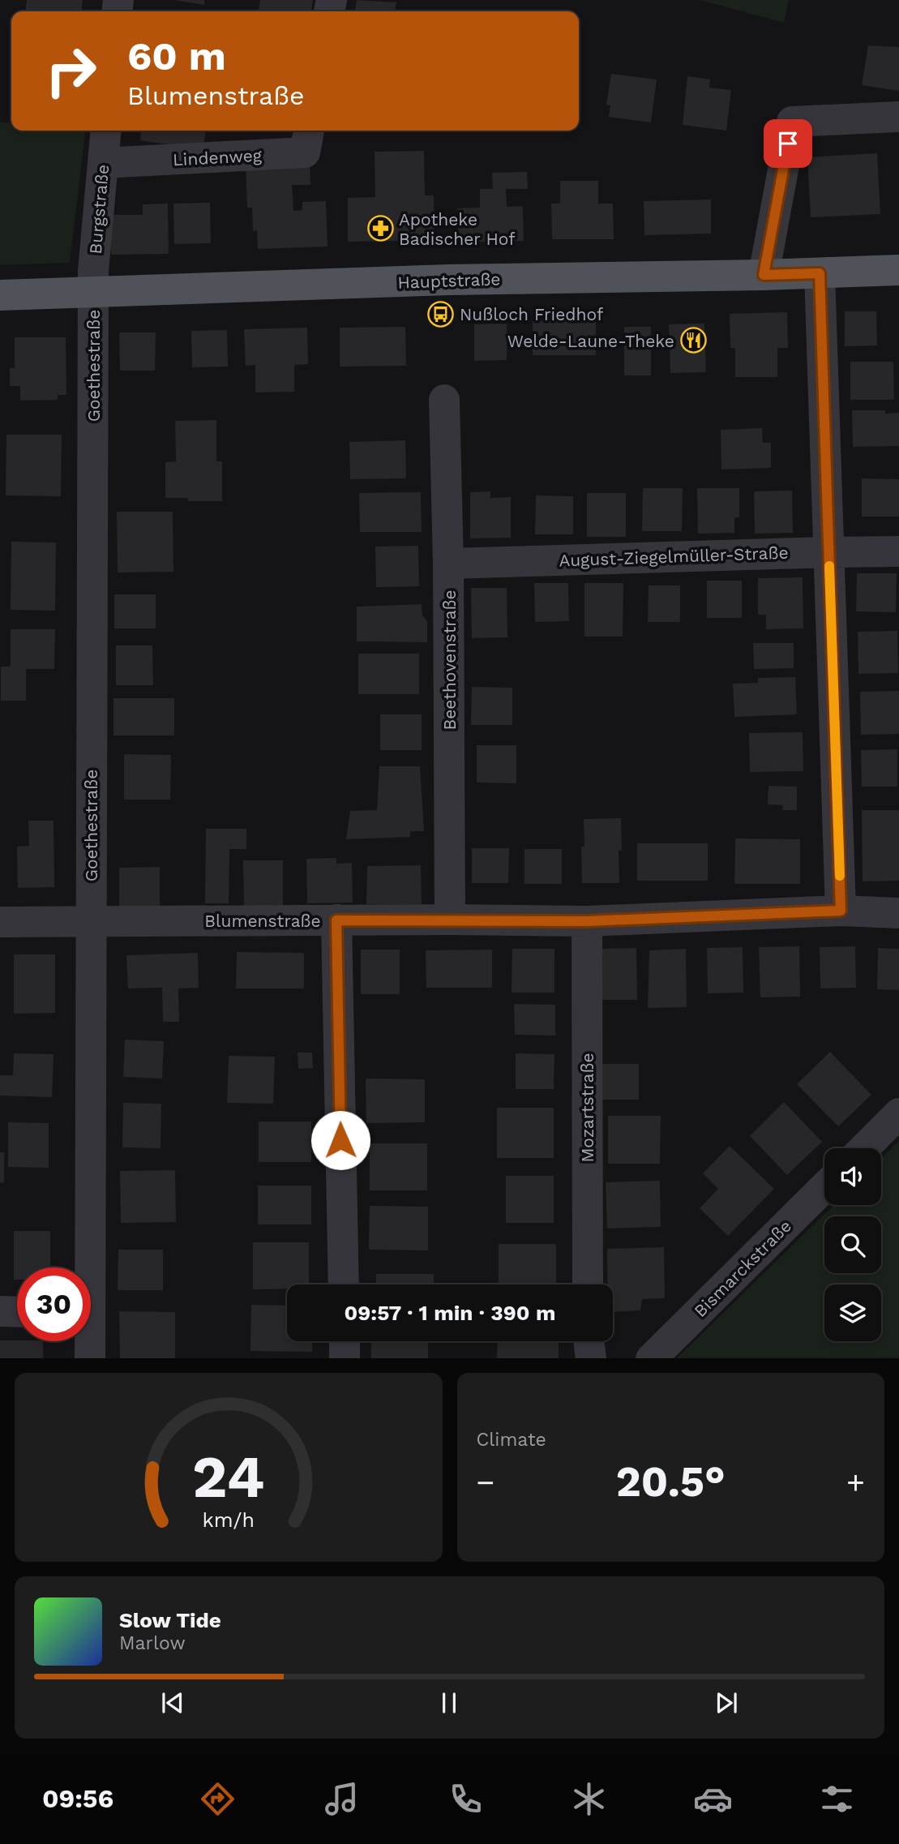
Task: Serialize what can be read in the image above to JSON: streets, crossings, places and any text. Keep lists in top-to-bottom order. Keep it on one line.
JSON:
{"streets":{"main road":["Hauptstraße"],"street":["Lindenweg","Burgstraße","Goethestraße","August-Ziegelmüller-Straße","Beethovenstraße","Blumenstraße","Mozartstraße","Bismarckstraße"]},"crossings":[["Lindenweg","Burgstraße"],["Burgstraße","Hauptstraße"],["Burgstraße","Goethestraße"],["Hauptstraße","Goethestraße"],["Goethestraße","Blumenstraße"],["August-Ziegelmüller-Straße","Beethovenstraße"],["Beethovenstraße","Blumenstraße"],["Blumenstraße","Mozartstraße"]],"places":{"pharmacy":["Apotheke Badischer Hof"],"bus stop":["Nußloch Friedhof"],"restaurant":["Welde-Laune-Theke"]},"page":{"turn":["60 m","Blumenstraße"],"limit":"30","trip":"09:57 · 1 min · 390 m","tile":"Climate","heat":["−","20.5°","+"],"song":["Slow Tide","Marlow"],"tabs":"09:56","gauge":["24","km/h"]}}
